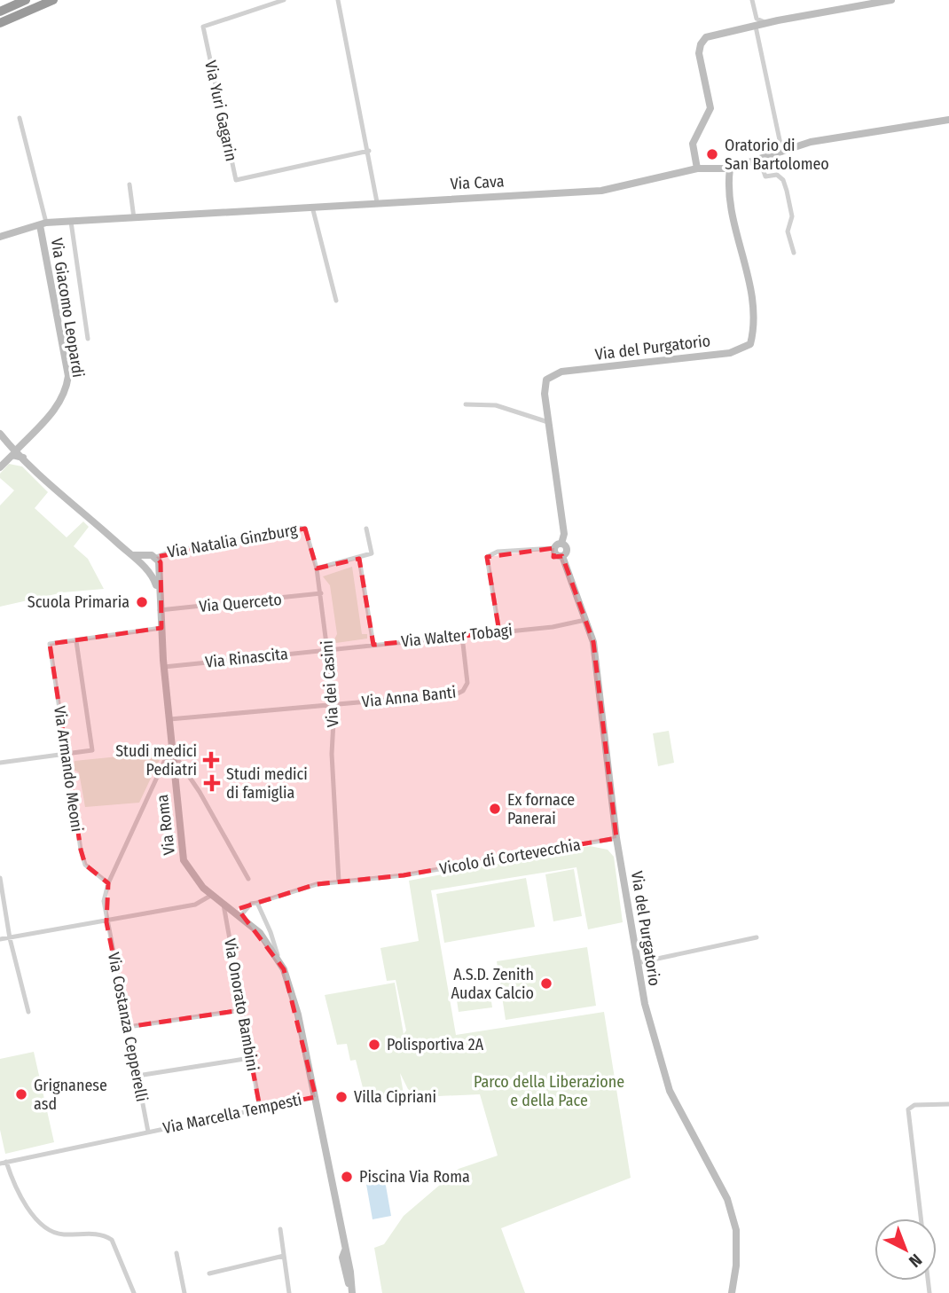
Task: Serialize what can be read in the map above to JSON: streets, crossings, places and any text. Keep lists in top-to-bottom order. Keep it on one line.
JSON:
{"streets":{"street":["Via Yuri Gagarin","Via Cava","Via Giacomo Leopardi","Via del Purgatorio","Via Natalia Ginzburg","Via Querceto","Via Walter Tobagi","Via Rinascita","Via dei Casini","Via Anna Banti","Via Armando Meoni","Via Roma","Vicolo di Cortevecchia","Via Onorato Bambini","Via Costanza Cepperelli","Via Marcella Tempesti"]},"crossings":[["Via Cava","Via Giacomo Leopardi"],["Via Cava","Via del Purgatorio"],["Via del Purgatorio","Via Walter Tobagi"],["Via del Purgatorio","Vicolo di Cortevecchia"],["Via Natalia Ginzburg","Via dei Casini"],["Via Natalia Ginzburg","Via Roma"],["Via Querceto","Via dei Casini"],["Via Querceto","Via Roma"],["Via Walter Tobagi","Via Rinascita"],["Via Walter Tobagi","Via dei Casini"],["Via Walter Tobagi","Via Anna Banti"],["Via Rinascita","Via dei Casini"],["Via Rinascita","Via Roma"],["Via dei Casini","Via Anna Banti"],["Via dei Casini","Vicolo di Cortevecchia"],["Via Armando Meoni","Via Costanza Cepperelli"],["Via Roma","Via Onorato Bambini"],["Via Roma","Via Costanza Cepperelli"],["Via Roma","Via Marcella Tempesti"],["Via Onorato Bambini","Via Marcella Tempesti"],["Via Costanza Cepperelli","Via Marcella Tempesti"]],"parks":["Parco della Liberazione e della Pace"],"places":{"other":["Oratorio di San Bartolomeo","Scuola Primaria","Ex fornace Panerai","A.S.D. Zenith Audax Calcio","Polisportiva 2A","Grignanese asd","Villa Cipriani","Piscina Via Roma"],"health":["Studi medici Pediatri","Studi medici di famiglia"]},"north":"bottom right"}
